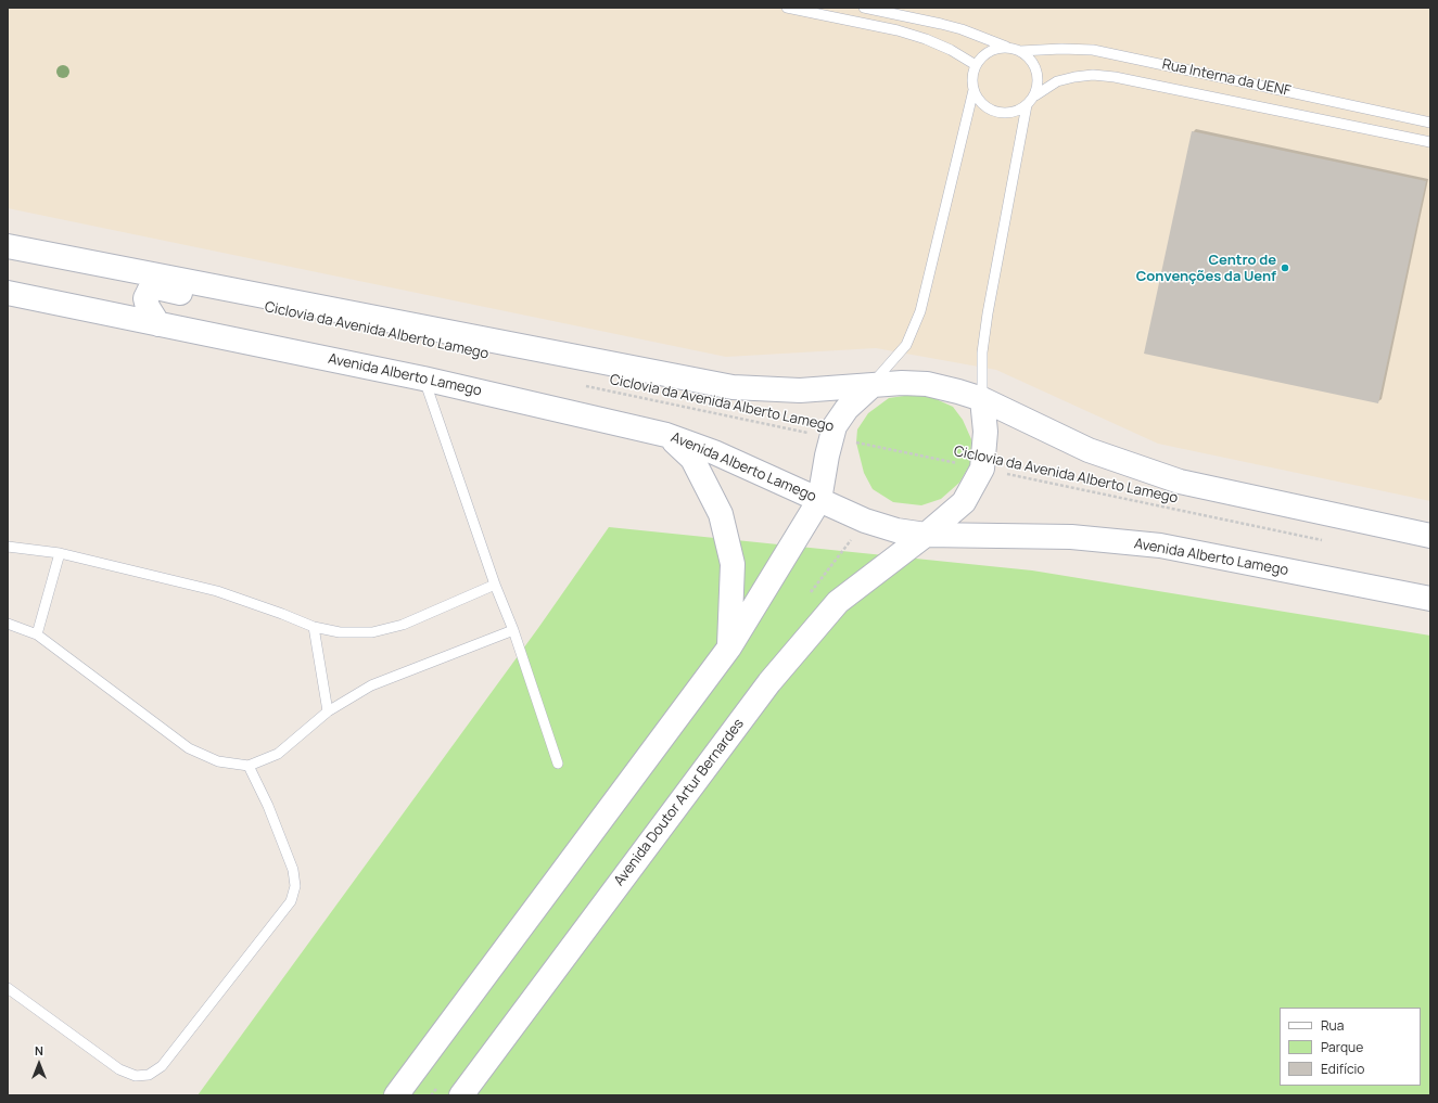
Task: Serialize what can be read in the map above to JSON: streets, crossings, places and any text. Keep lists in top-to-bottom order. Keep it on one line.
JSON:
{"streets":{"main road":["Avenida Alberto Lamego","Avenida Doutor Artur Bernardes"],"lane":["Rua Interna da UENF"],"path":["Ciclovia da Avenida Alberto Lamego"]},"crossings":[["Ciclovia da Avenida Alberto Lamego","Avenida Doutor Artur Bernardes"],["Avenida Alberto Lamego","Avenida Doutor Artur Bernardes"]],"places":["Centro de Convenções da Uenf"],"legend":["Rua","Parque","Edifício"],"north":"top"}
